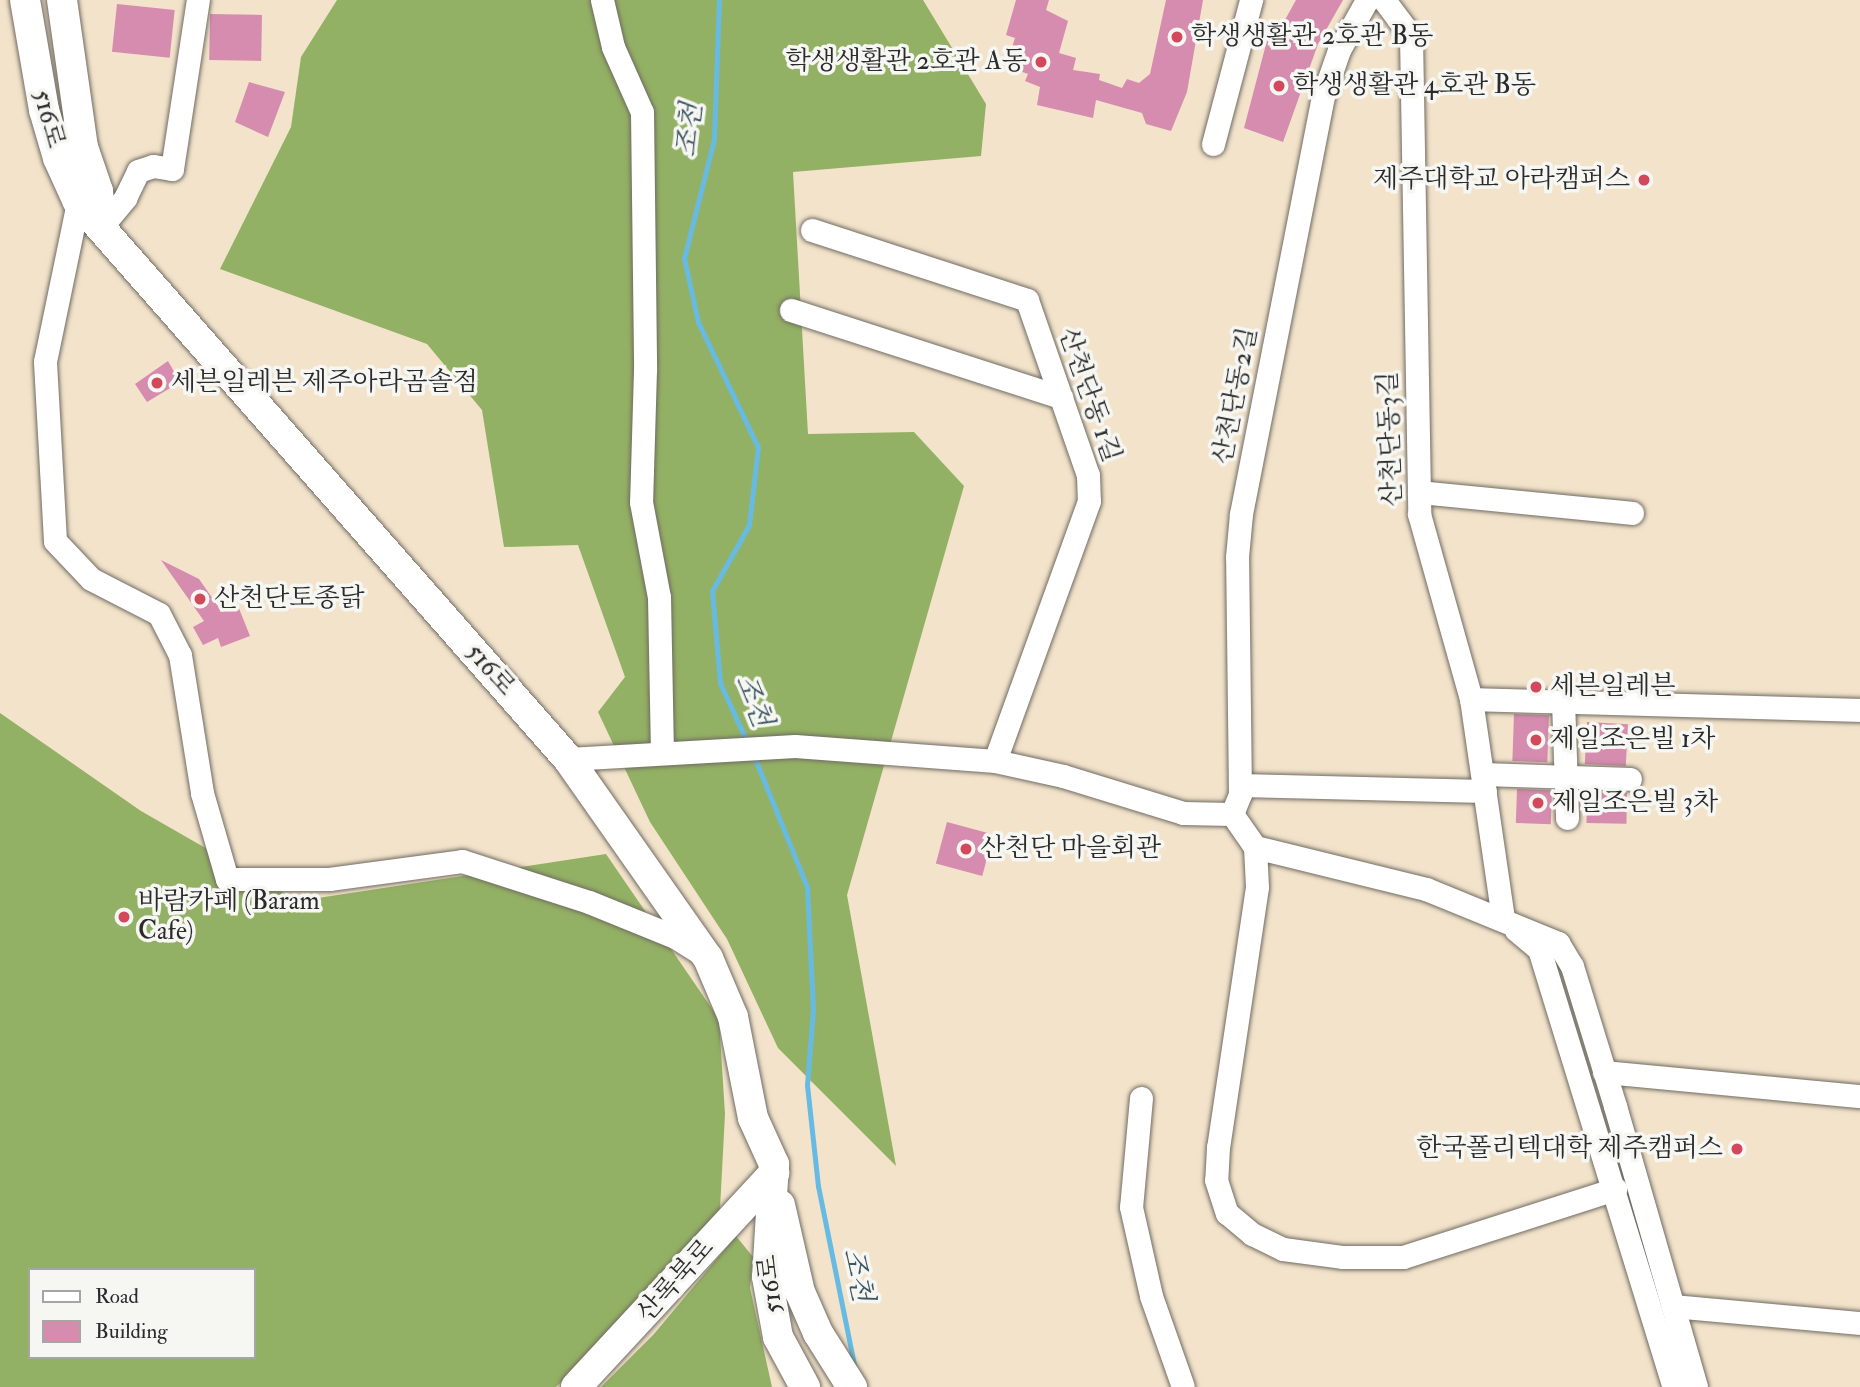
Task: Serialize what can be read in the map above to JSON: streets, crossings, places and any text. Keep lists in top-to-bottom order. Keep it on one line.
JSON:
{"streets":{"main road":["516로","산록북로"],"street":["산천단동 1길","산천단동2길","산천단동3길"]},"crossings":[["516로","산록북로"]],"water":["조천"],"places":["학생생활관 2호관 B동","학생생활관 2호관 A동","학생생활관 4호관 B동","제주대학교 아라캠퍼스","세븐일레븐 제주아라곰솔점","산천단토종닭","세븐일레븐","제일조은빌 1차","제일조은빌 3차","산천단 마을회관","바람카페 (Baram Cafe)","한국폴리텍대학 제주캠퍼스"],"legend":["Road","Building"]}
